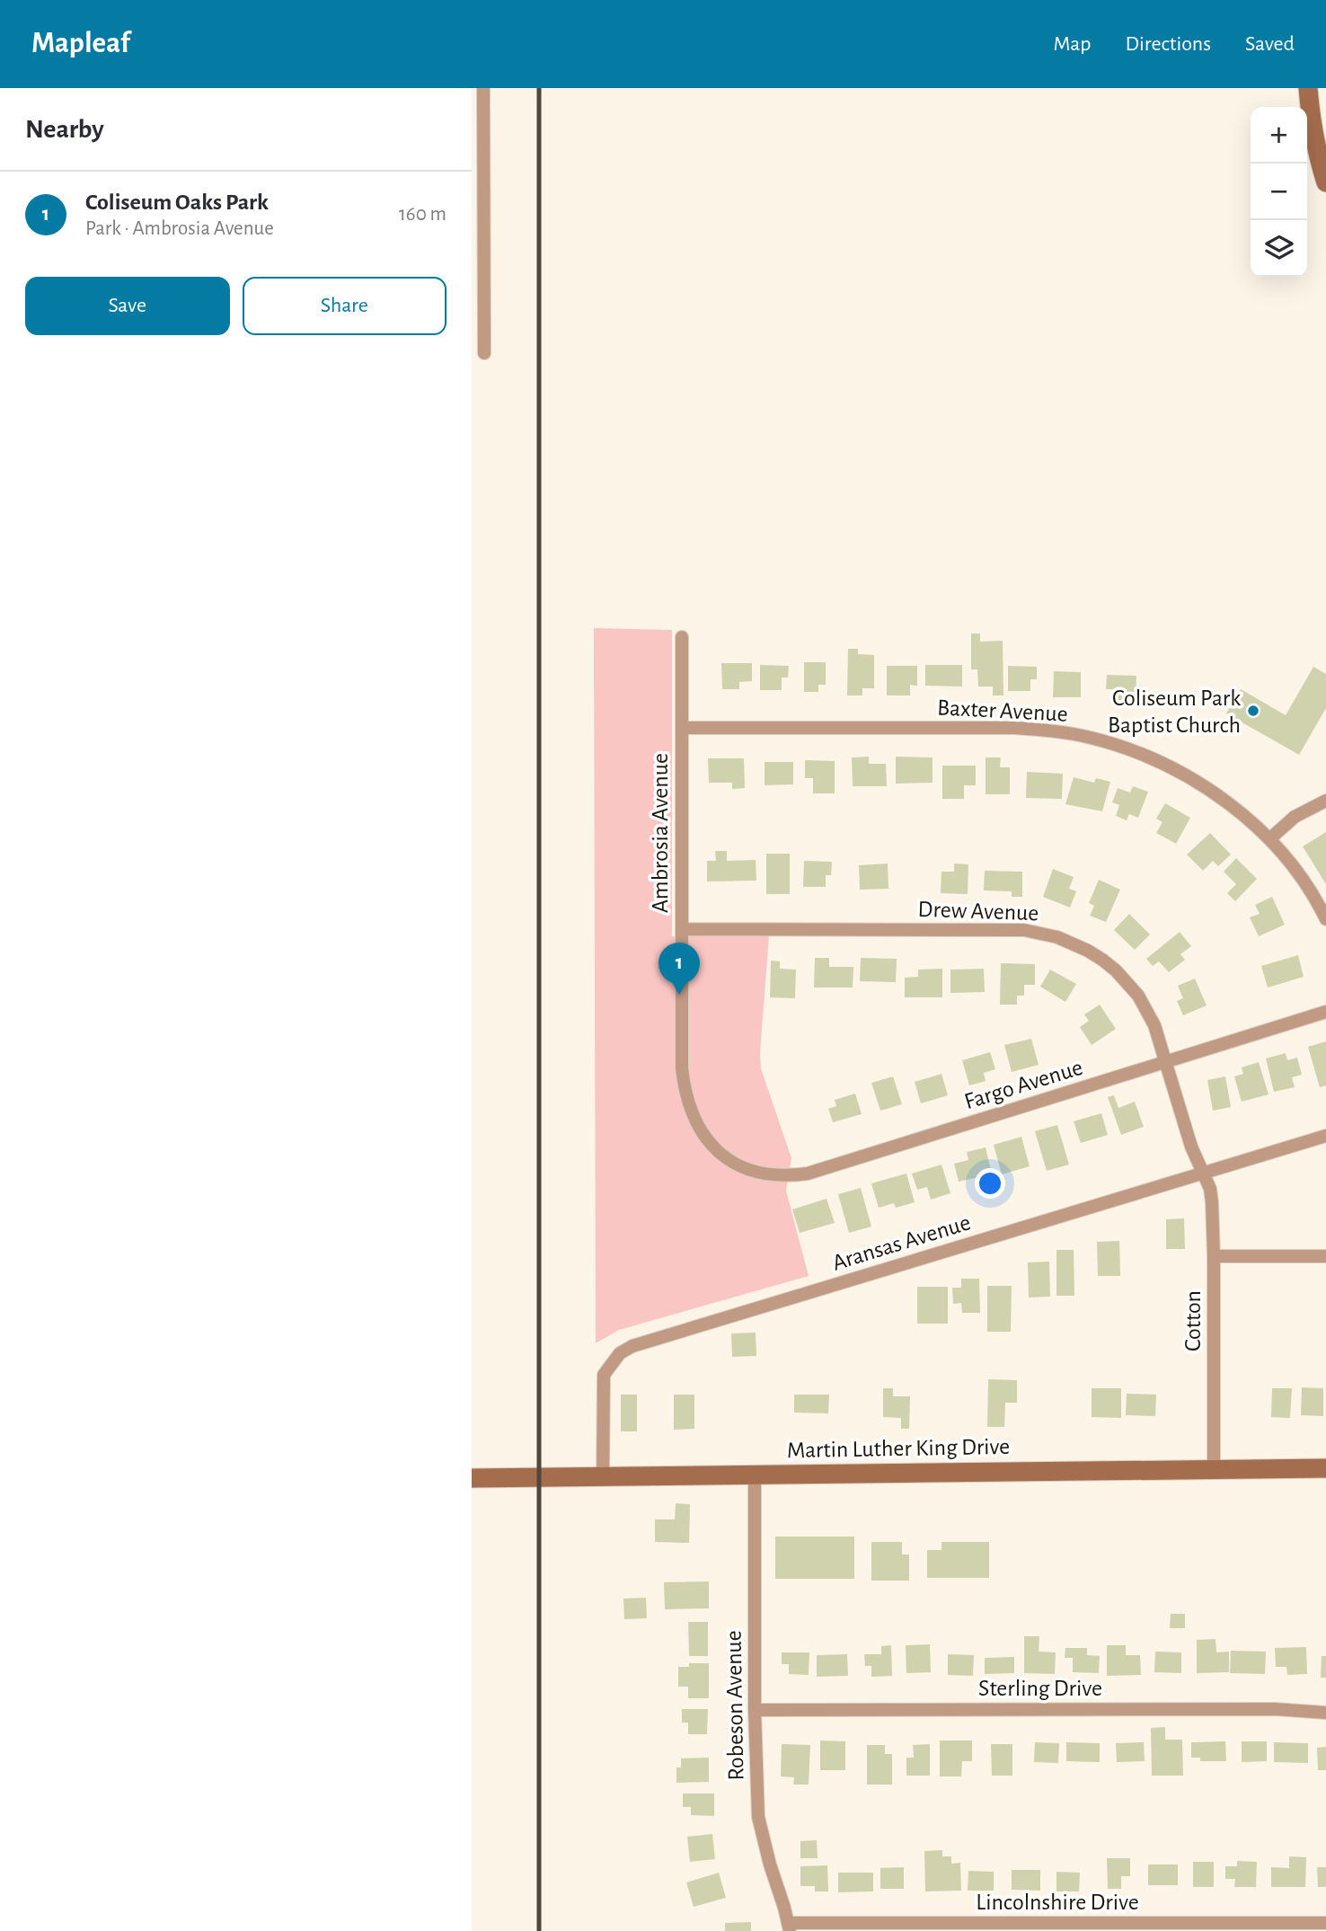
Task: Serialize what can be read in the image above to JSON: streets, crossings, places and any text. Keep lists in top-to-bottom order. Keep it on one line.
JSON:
{"streets":{"main road":["Martin Luther King Drive"],"street":["Baxter Avenue","Ambrosia Avenue","Drew Avenue","Fargo Avenue","Aransas Avenue","Cotton","Sterling Drive","Robeson Avenue","Lincolnshire Drive"]},"crossings":[["Baxter Avenue","Ambrosia Avenue"],["Ambrosia Avenue","Drew Avenue"],["Ambrosia Avenue","Fargo Avenue"],["Drew Avenue","Fargo Avenue"],["Drew Avenue","Aransas Avenue"],["Drew Avenue","Cotton"],["Aransas Avenue","Cotton"],["Aransas Avenue","Martin Luther King Drive"],["Cotton","Martin Luther King Drive"],["Martin Luther King Drive","Robeson Avenue"],["Sterling Drive","Robeson Avenue"],["Robeson Avenue","Lincolnshire Drive"]],"places":["Coliseum Park Baptist Church"],"page":{"header":"Mapleaf","nav":["Map","Directions","Saved"],"heading":"Nearby","map_buttons":["+","−"],"list":[{"mark":"1","name":"Coliseum Oaks Park","note":"Park · Ambrosia Avenue","value":"160 m"}],"buttons":["Save","Share"],"pins":"1"}}
